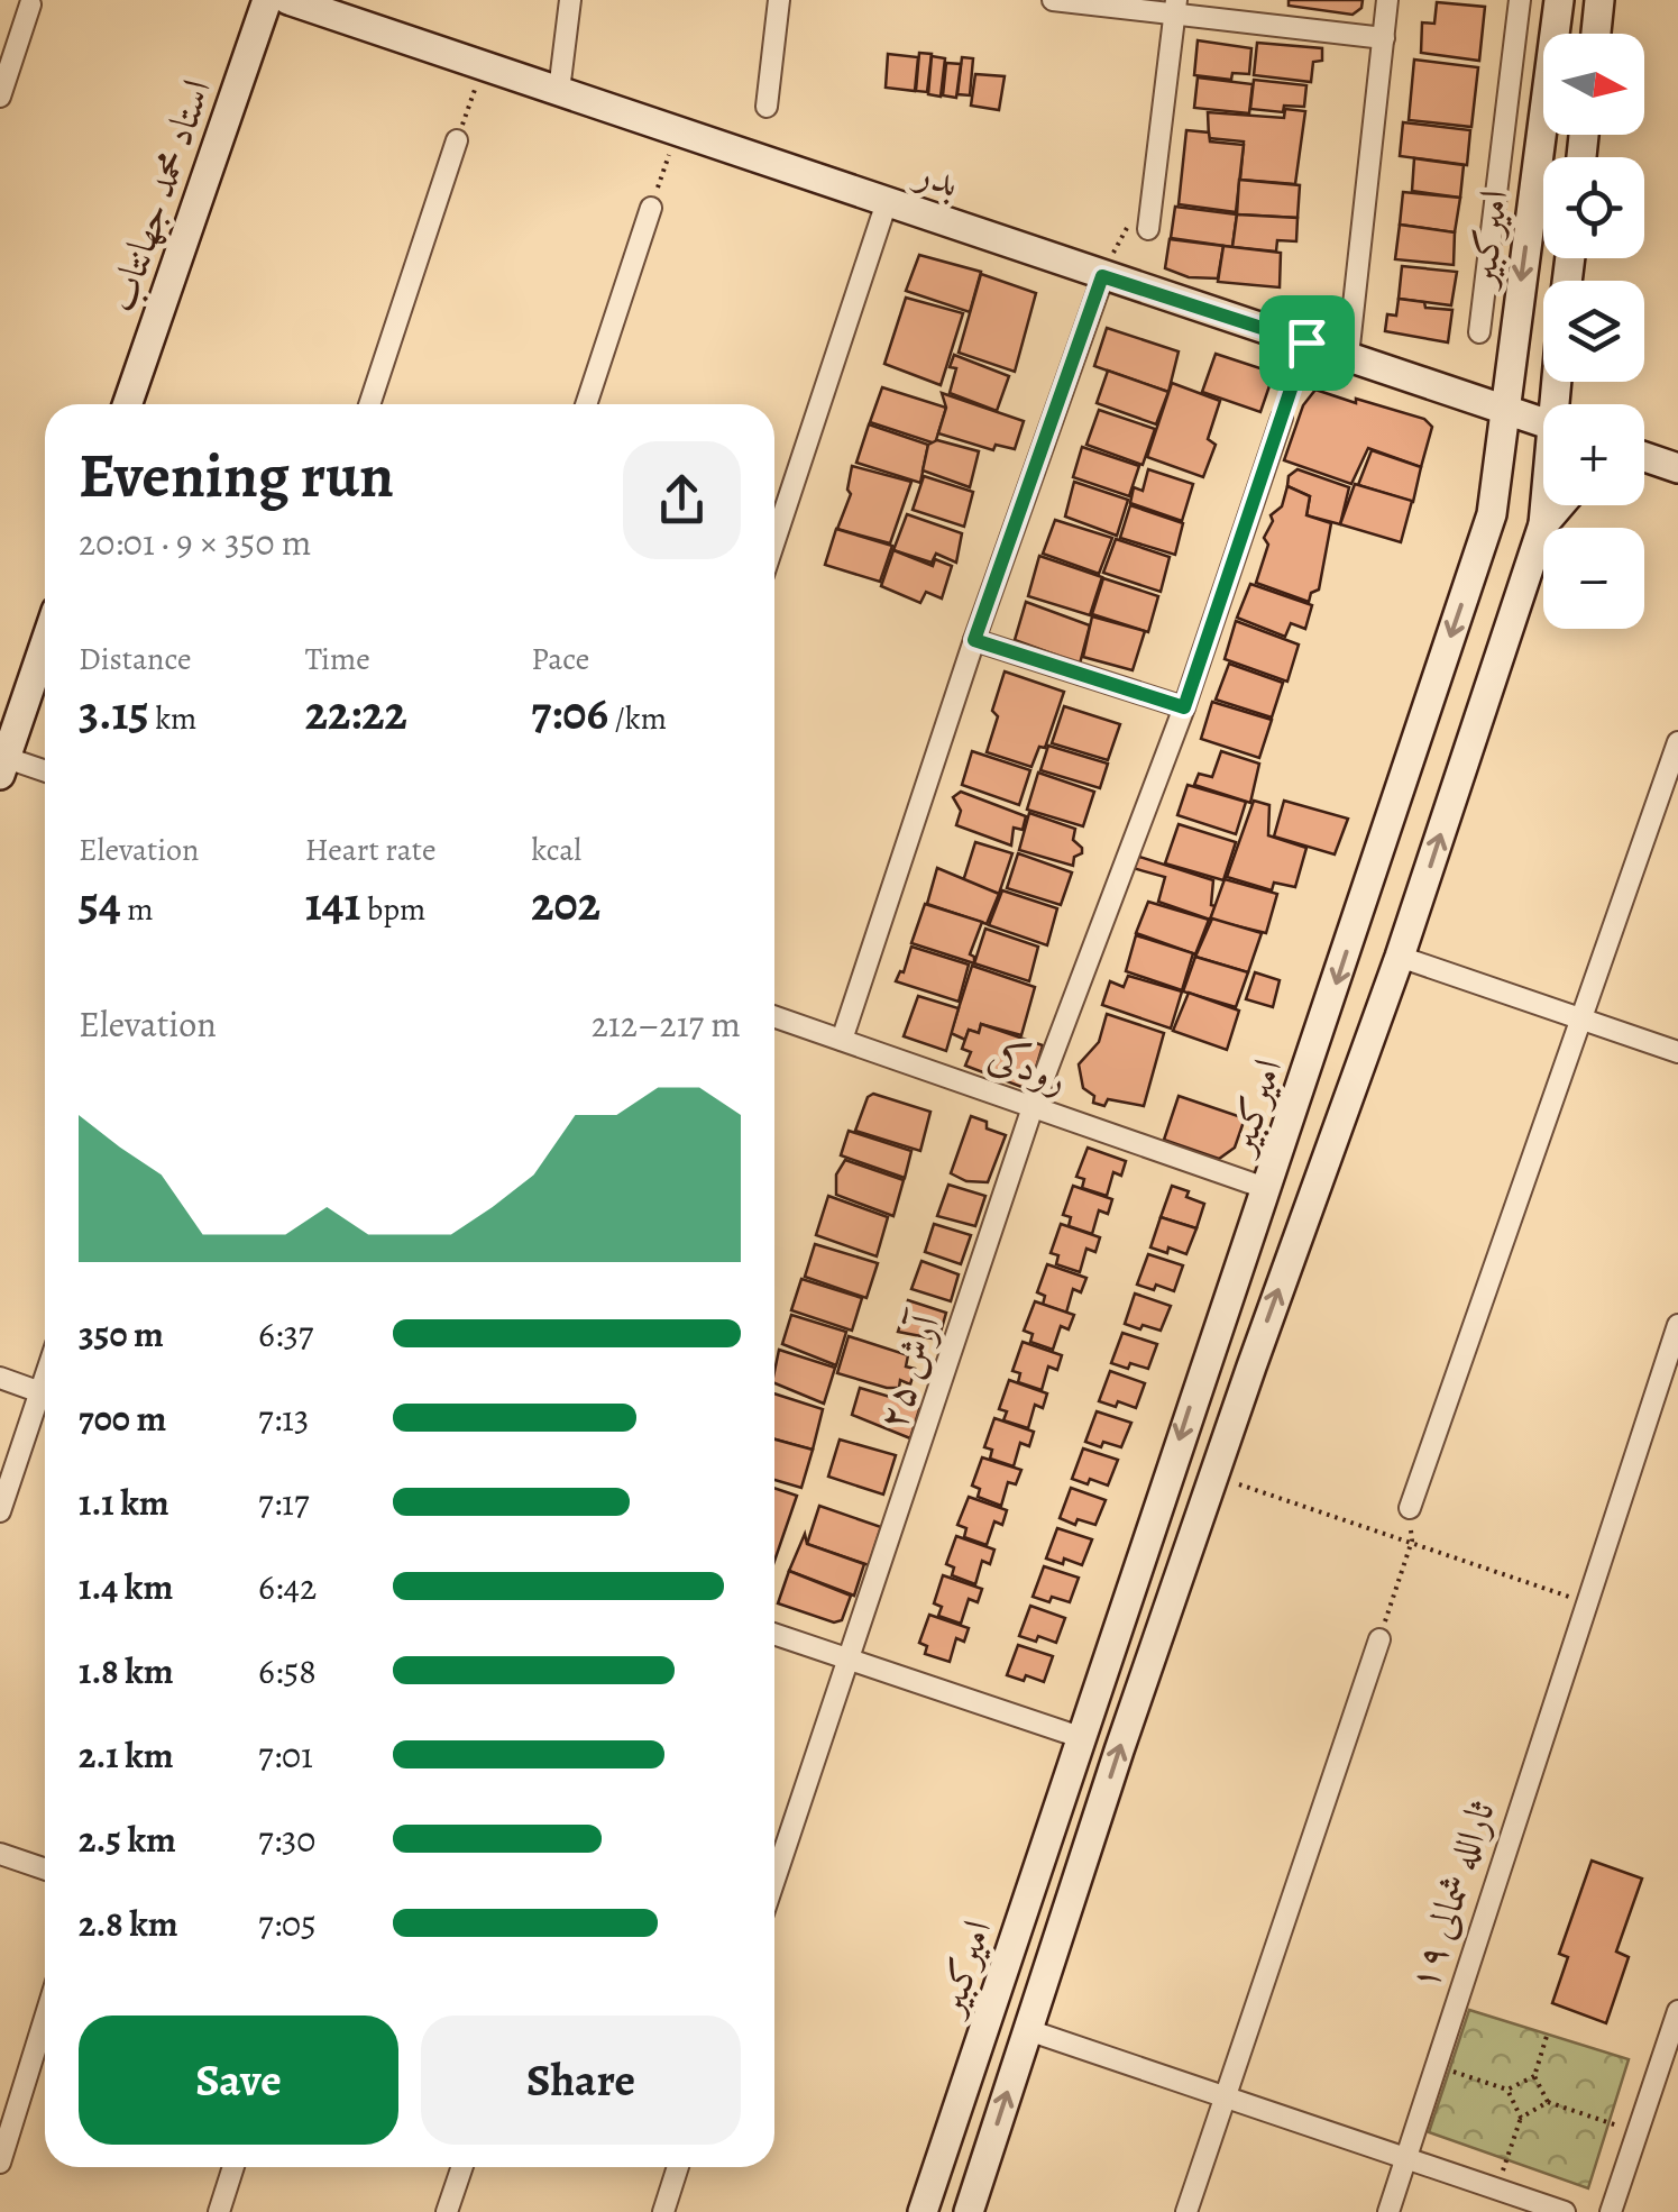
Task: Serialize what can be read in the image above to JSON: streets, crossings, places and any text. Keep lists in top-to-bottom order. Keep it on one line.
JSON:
{"streets":{"street":["بدر","استاد محمد جهانتاب","امیرکبیر","رودکی","آرش ۲۵","ثارالله شمالی ۱۹"]},"crossings":[["بدر","امیرکبیر"],["امیرکبیر","رودکی"],["رودکی","آرش ۲۵"]],"north":"right","page":{"map_buttons":["+","−"],"heading":["Evening run","20:01 · 9 × 350 m"],"stats":[["Distance","3.15 km"],["Time","22:22"],["Pace","7:06 /km"],["Elevation","54 m"],["Heart rate","141 bpm"],["kcal","202"]],"chart":["Elevation","212–217 m"],"list":[{"name":"350 m","note":"6:37"},{"name":"700 m","note":"7:13"},{"name":"1.1 km","note":"7:17"},{"name":"1.4 km","note":"6:42"},{"name":"1.8 km","note":"6:58"},{"name":"2.1 km","note":"7:01"},{"name":"2.5 km","note":"7:30"},{"name":"2.8 km","note":"7:05"}],"buttons":["Save","Share"]}}
